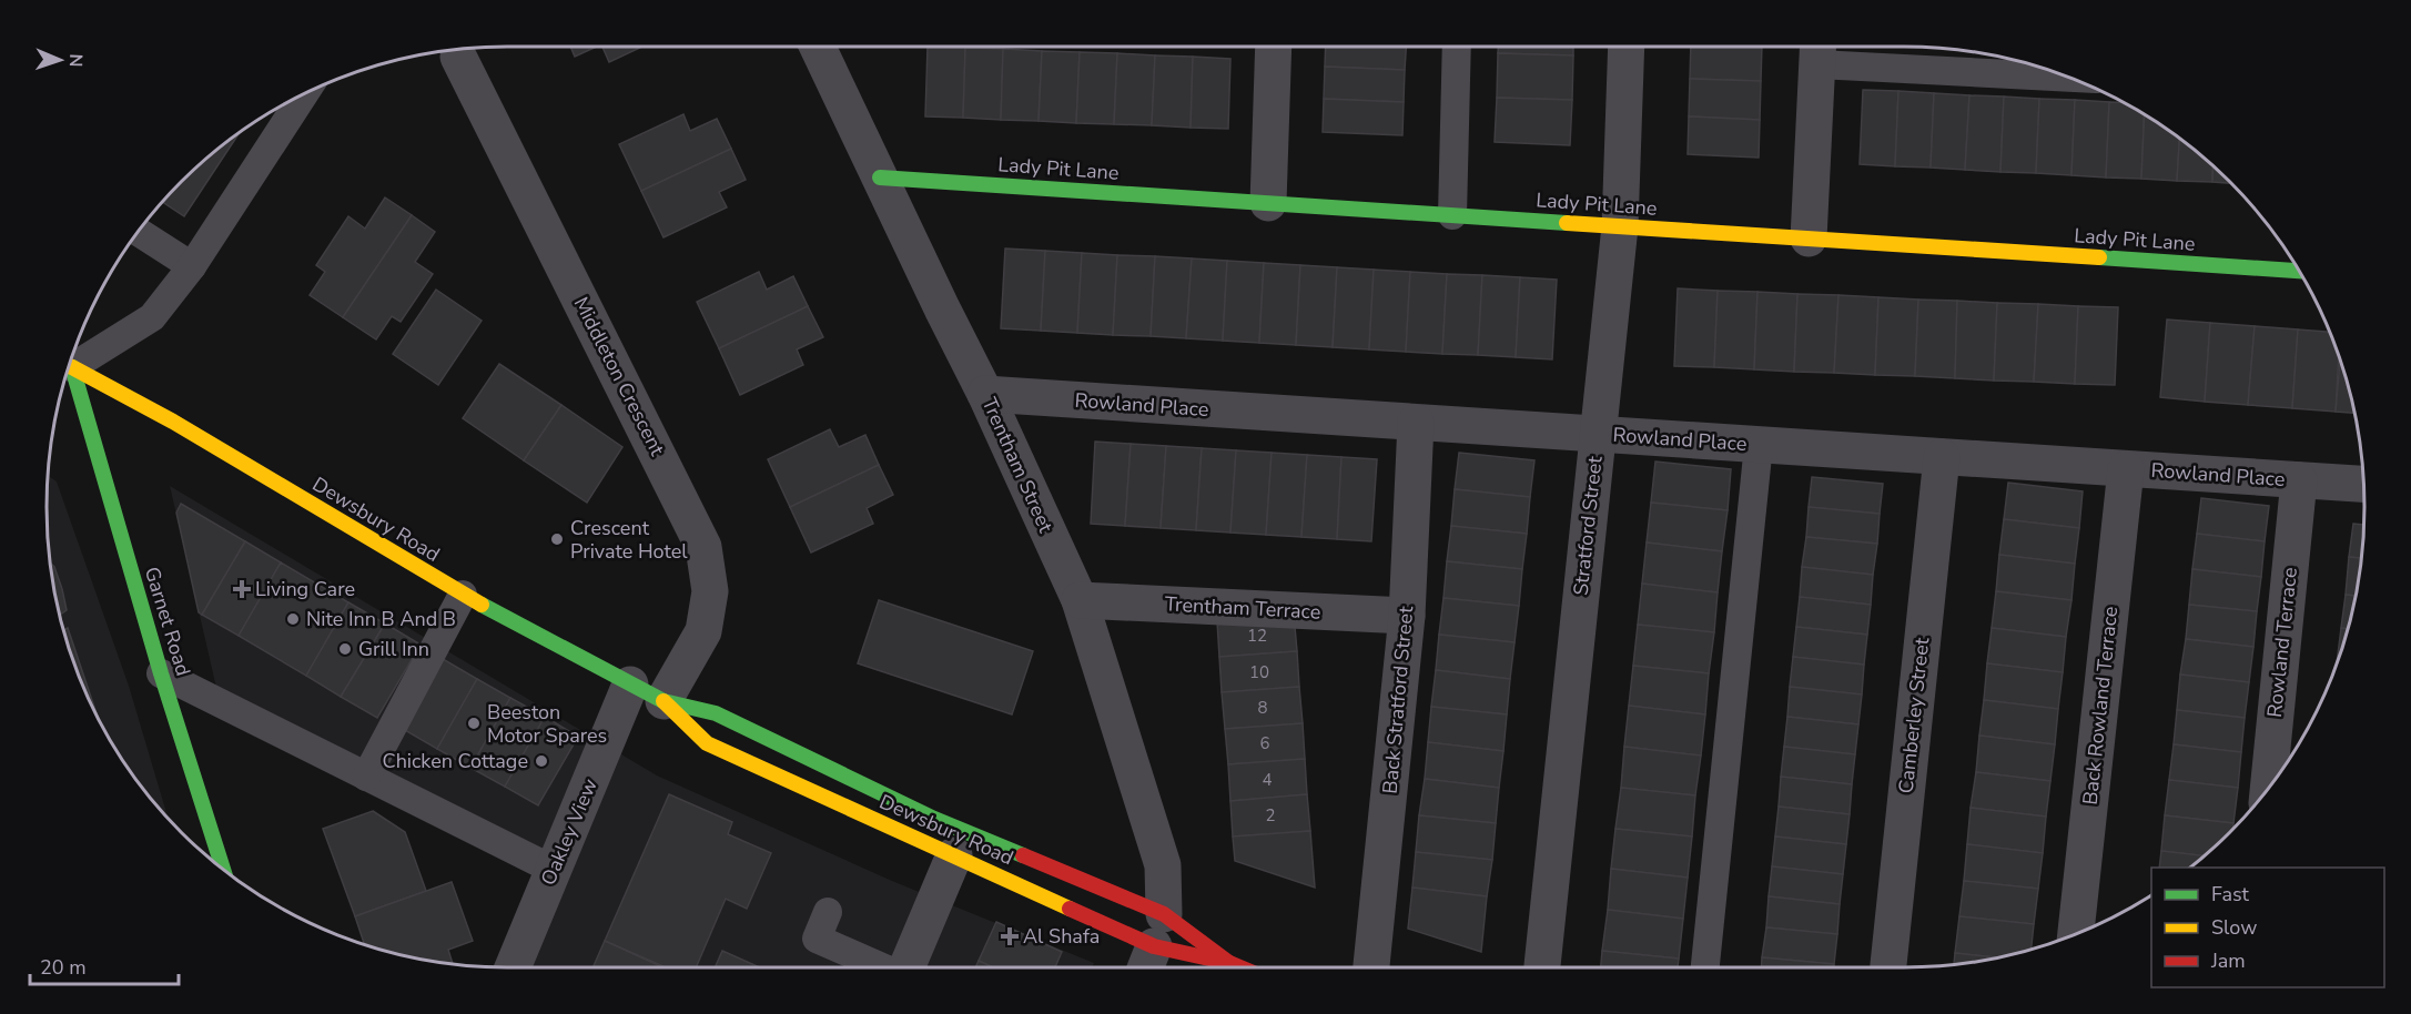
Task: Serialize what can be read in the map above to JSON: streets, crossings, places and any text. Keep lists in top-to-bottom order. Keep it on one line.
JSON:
{"streets":{"main road":["Lady Pit Lane","Dewsbury Road","Garnet Road"],"street":["Middleton Crescent","Rowland Place","Trentham Street","Stratford Street","Trentham Terrace","Rowland Terrace","Back Stratford Street","Back Rowland Terrace","Camberley Street","Oakley View"]},"crossings":[["Lady Pit Lane","Trentham Street"],["Lady Pit Lane","Stratford Street"],["Middleton Crescent","Dewsbury Road"],["Rowland Place","Trentham Street"],["Rowland Place","Stratford Street"],["Rowland Place","Rowland Terrace"],["Rowland Place","Back Stratford Street"],["Rowland Place","Back Rowland Terrace"],["Rowland Place","Camberley Street"],["Trentham Street","Dewsbury Road"],["Trentham Street","Trentham Terrace"],["Dewsbury Road","Oakley View"],["Trentham Terrace","Back Stratford Street"]],"places":{"other":["Crescent Private Hotel","Nite Inn B And B","Grill Inn","Beeston Motor Spares","Chicken Cottage"],"health":["Living Care","Al Shafa"]},"house_numbers":["12","10","8","6","4","2"],"legend":["Fast","Slow","Jam"],"scale_bar":"20 m","north":"right"}
